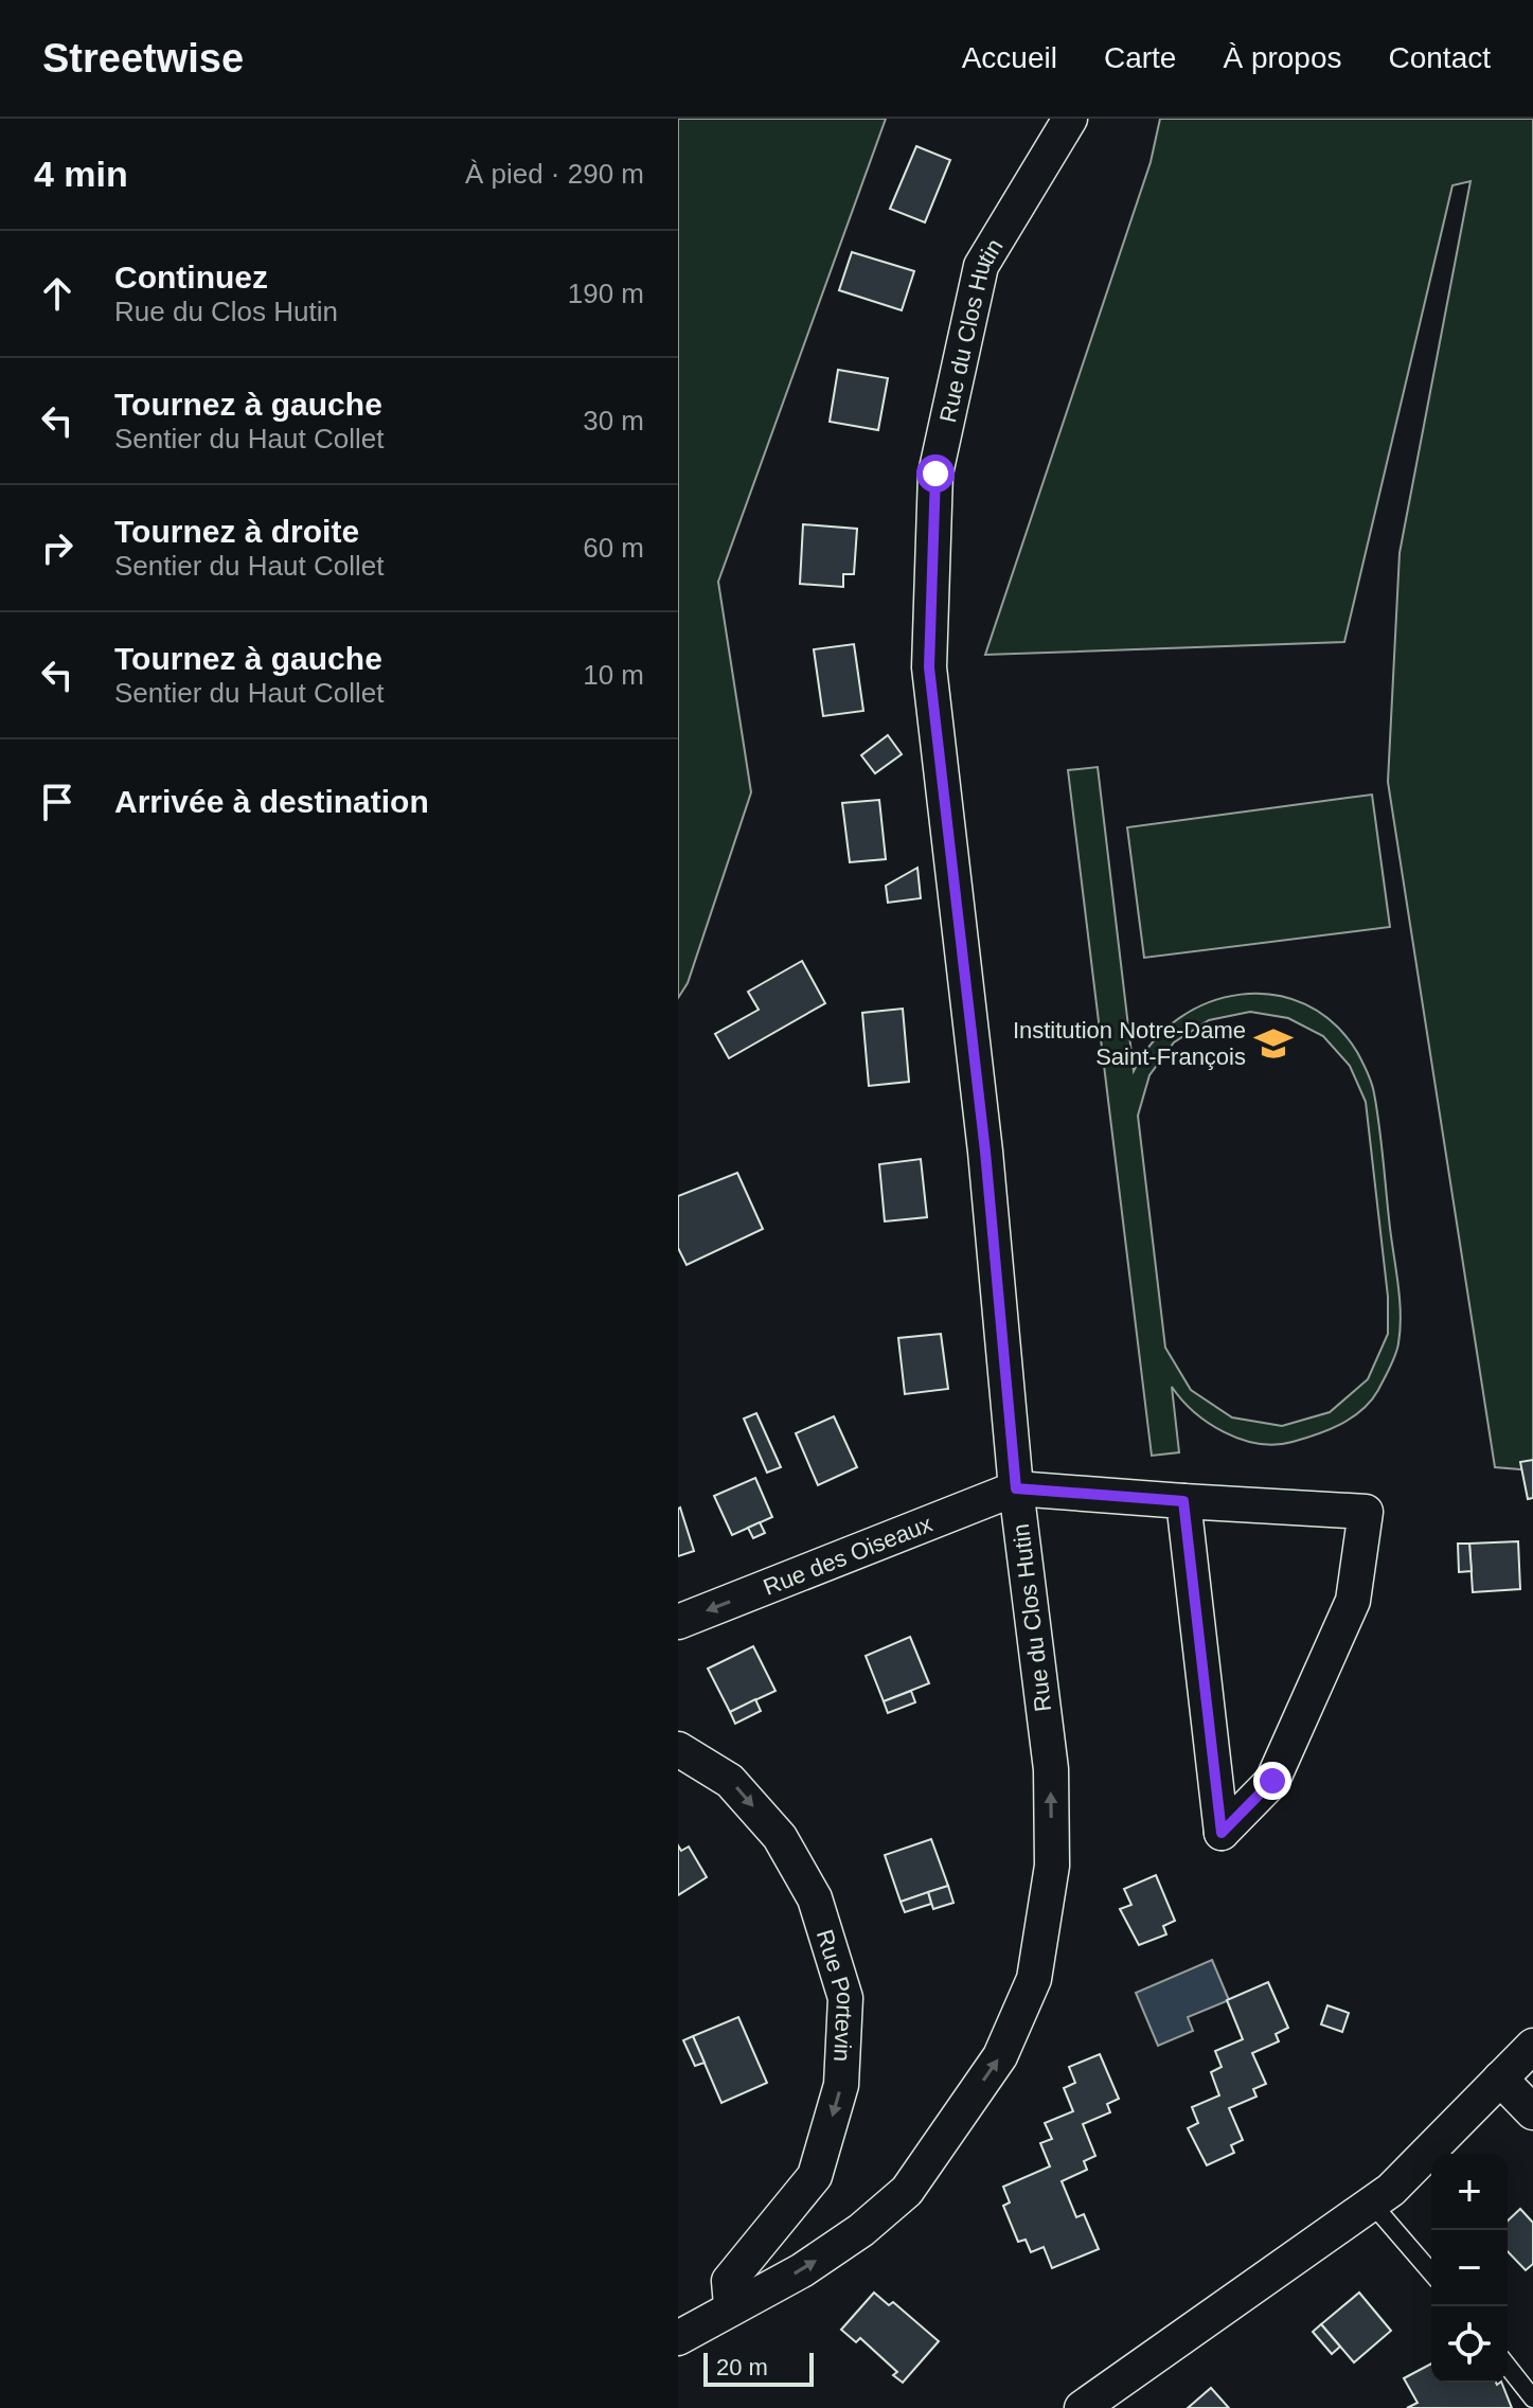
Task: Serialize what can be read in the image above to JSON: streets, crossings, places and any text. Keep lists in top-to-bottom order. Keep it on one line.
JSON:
{"streets":{"street":["Rue du Clos Hutin","Rue des Oiseaux","Rue Portevin"]},"crossings":[["Rue du Clos Hutin","Rue des Oiseaux"],["Rue du Clos Hutin","Rue Portevin"]],"one_way":["Rue du Clos Hutin","Rue des Oiseaux","Rue Portevin"],"places":{"school or university":["Institution Notre‐Dame Saint‐François"]},"scale_bar":"20 m","page":{"header":"Streetwise","nav":["Accueil","Carte","À propos","Contact"],"heading":["4 min","À pied · 290 m"],"list":[["Continuez","Rue du Clos Hutin","190 m"],["Tournez à gauche","Sentier du Haut Collet","30 m"],["Tournez à droite","Sentier du Haut Collet","60 m"],["Tournez à gauche","Sentier du Haut Collet","10 m"],"Arrivée à destination"],"map_buttons":["+","−"],"scale":"20 m"}}
